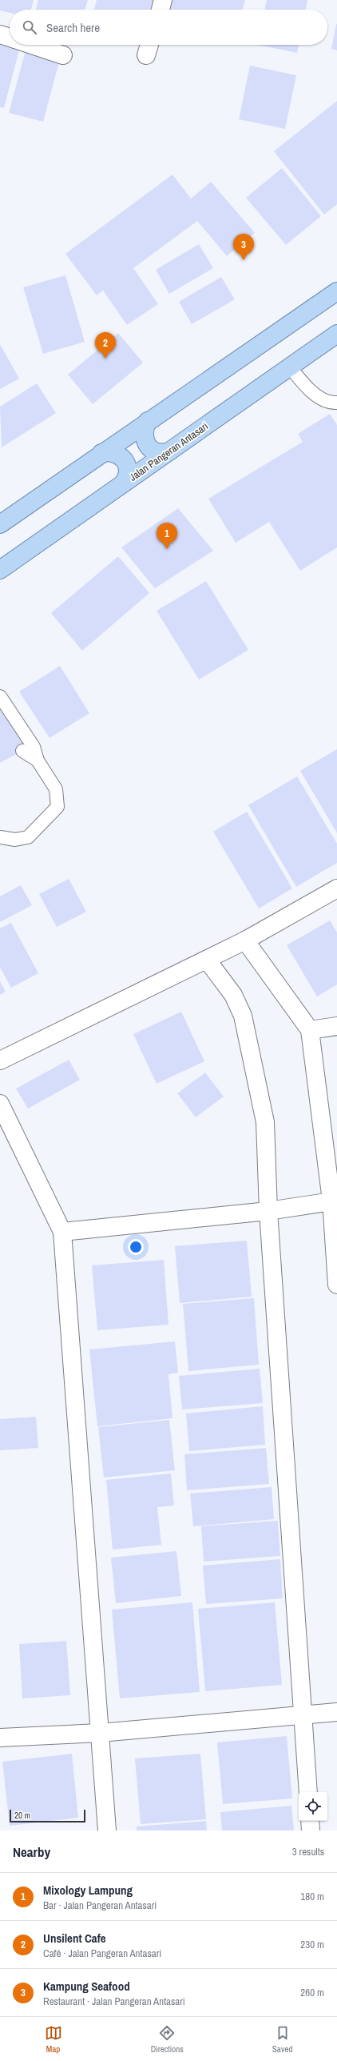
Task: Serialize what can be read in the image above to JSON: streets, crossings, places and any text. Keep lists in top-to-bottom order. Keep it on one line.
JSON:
{"streets":{"main road":["Jalan Pangeran Antasari"]},"scale_bar":"20 m","page":{"search":"Search here","pins":["3","2","1"],"scale":"20 m","heading":["Nearby","3 results"],"list":[{"mark":"1","name":"Mixology Lampung","note":"Bar · Jalan Pangeran Antasari","value":"180 m"},{"mark":"2","name":"Unsilent Cafe","note":"Café · Jalan Pangeran Antasari","value":"230 m"},{"mark":"3","name":"Kampung Seafood","note":"Restaurant · Jalan Pangeran Antasari","value":"260 m"}],"nav":["Map","Directions","Saved"]}}
